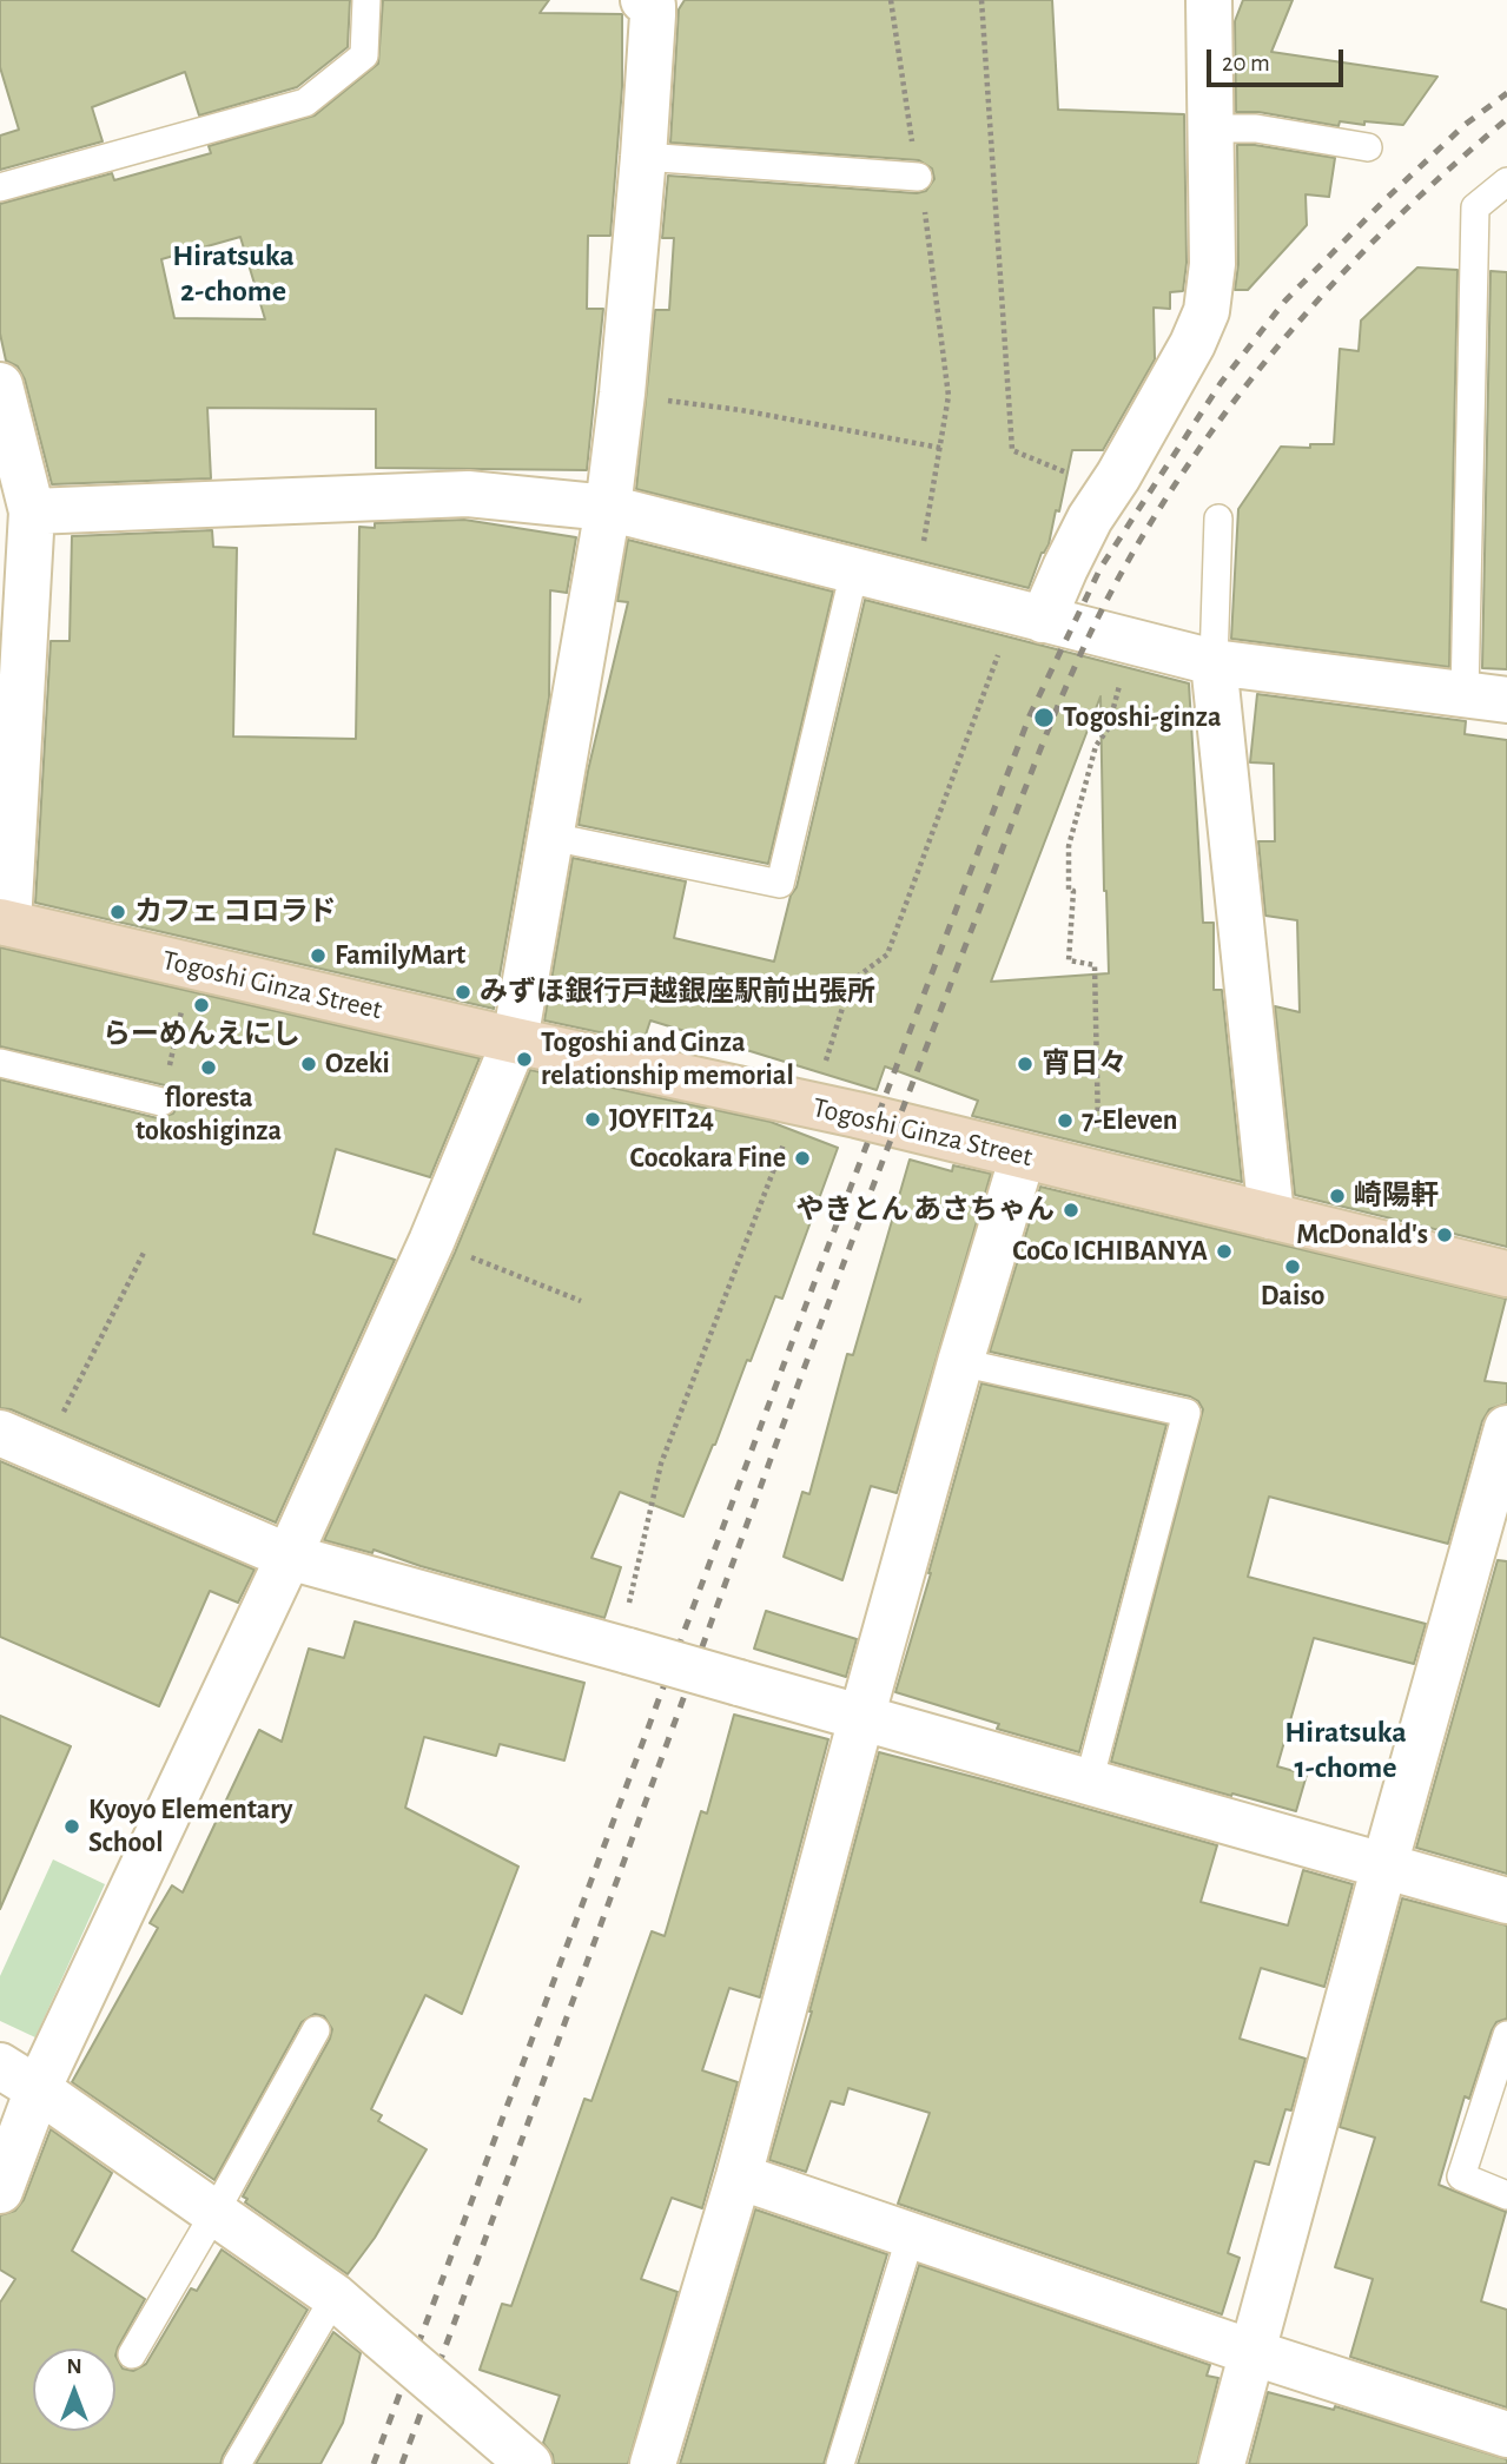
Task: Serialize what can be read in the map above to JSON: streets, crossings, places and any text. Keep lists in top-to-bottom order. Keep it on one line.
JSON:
{"streets":{"street":["Togoshi Ginza Street"]},"districts":["Hiratsuka 2-chome","Hiratsuka 1-chome"],"places":["Togoshi-ginza","カフェ コロラド","FamilyMart","みずほ銀行戸越銀座駅前出張所","らーめんえにし","Togoshi and Ginza relationship memorial","Ozeki","宵日々","floresta tokoshiginza","JOYFIT24","7-Eleven","Cocokara Fine","崎陽軒","やきとん あさちゃん","McDonald's","CoCo ICHIBANYA","Daiso","Kyoyo Elementary School"],"scale_bar":"20 m","north":"top"}
